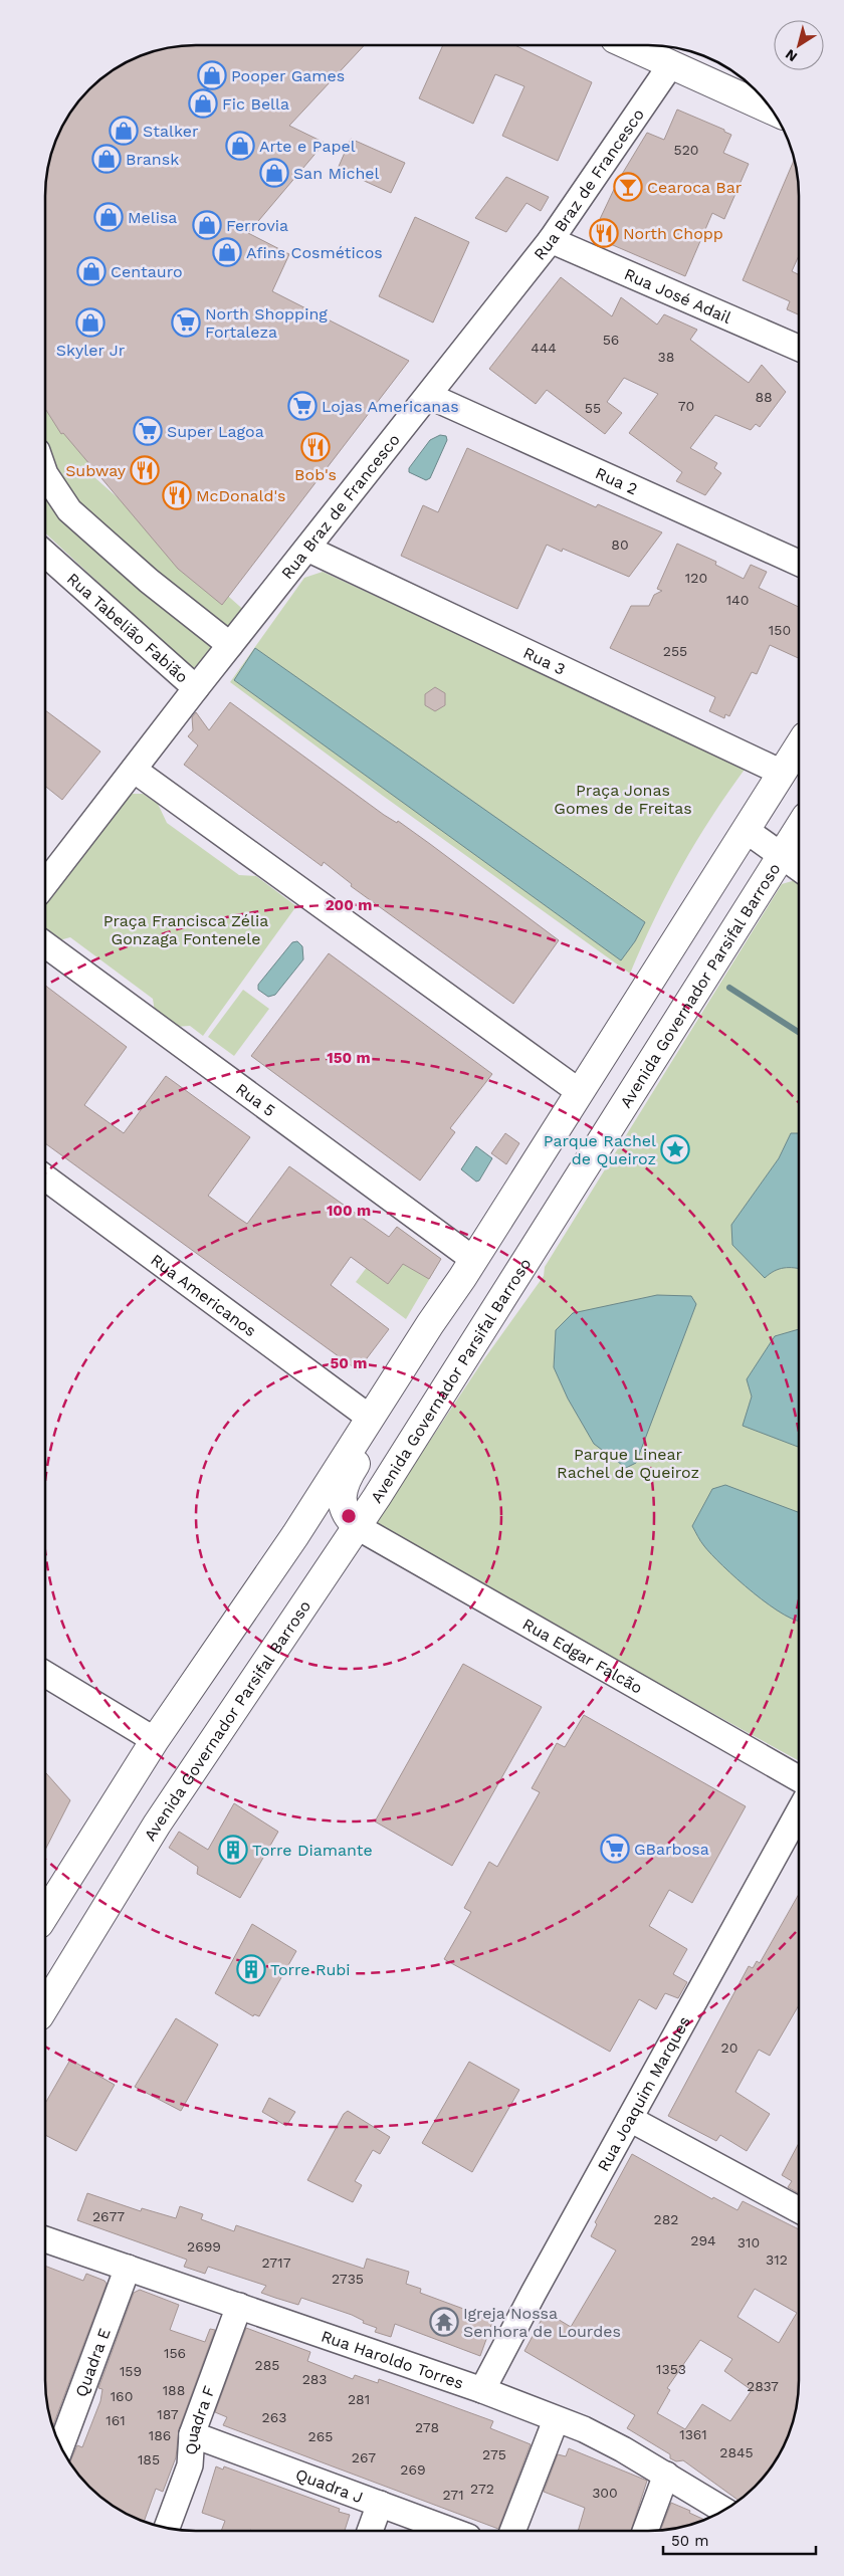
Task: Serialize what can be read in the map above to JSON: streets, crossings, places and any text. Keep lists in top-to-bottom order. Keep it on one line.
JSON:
{"streets":{"main road":["Avenida Governador Parsifal Barroso"],"street":["Rua Braz de Francesco","Rua José Adail","Rua 2","Rua Tabelião Fabião","Rua 3","Rua 5","Rua Americanos","Rua Edgar Falcão","Rua Joaquim Marques","Rua Haroldo Torres","Quadra E","Quadra F","Quadra J"]},"crossings":[["Rua Braz de Francesco","Rua José Adail"],["Rua Braz de Francesco","Rua 2"],["Rua Braz de Francesco","Rua Tabelião Fabião"],["Rua Braz de Francesco","Rua 3"],["Avenida Governador Parsifal Barroso","Rua Edgar Falcão"],["Rua Joaquim Marques","Rua Haroldo Torres"],["Rua Haroldo Torres","Quadra E"],["Rua Haroldo Torres","Quadra F"],["Quadra F","Quadra J"]],"parks":["Praça Jonas Gomes de Freitas","Praça Francisca Zélia Gonzaga Fontenele","Parque Linear Rachel de Queiroz"],"places":{"shop":["Pooper Games","Fic Bella","Stalker","Arte e Papel","Bransk","San Michel","Melisa","Ferrovia","Afins Cosméticos","Centauro","Skyler Jr"],"bar":["Cearoca Bar"],"restaurant":["North Chopp","Bob's","Subway","McDonald's"],"supermarket":["North Shopping Fortaleza","Lojas Americanas","Super Lagoa","GBarbosa"],"place":["Parque Rachel de Queiroz"],"building":["Torre Diamante","Torre Rubi"],"temple":["Igreja Nossa Senhora de Lourdes"]},"house_numbers":["520","56","444","38","88","70","55","80","120","140","150","255","20","2677","282","294","310","2699","312","2717","2735","156","285","1353","159","283","2837","188","160","281","187","263","161","278","1361","186","265","2845","275","267","185","269","272","300","271"],"scale_bar":"50 m","north":"bottom left","rings":["200 m","150 m","100 m","50 m"]}
